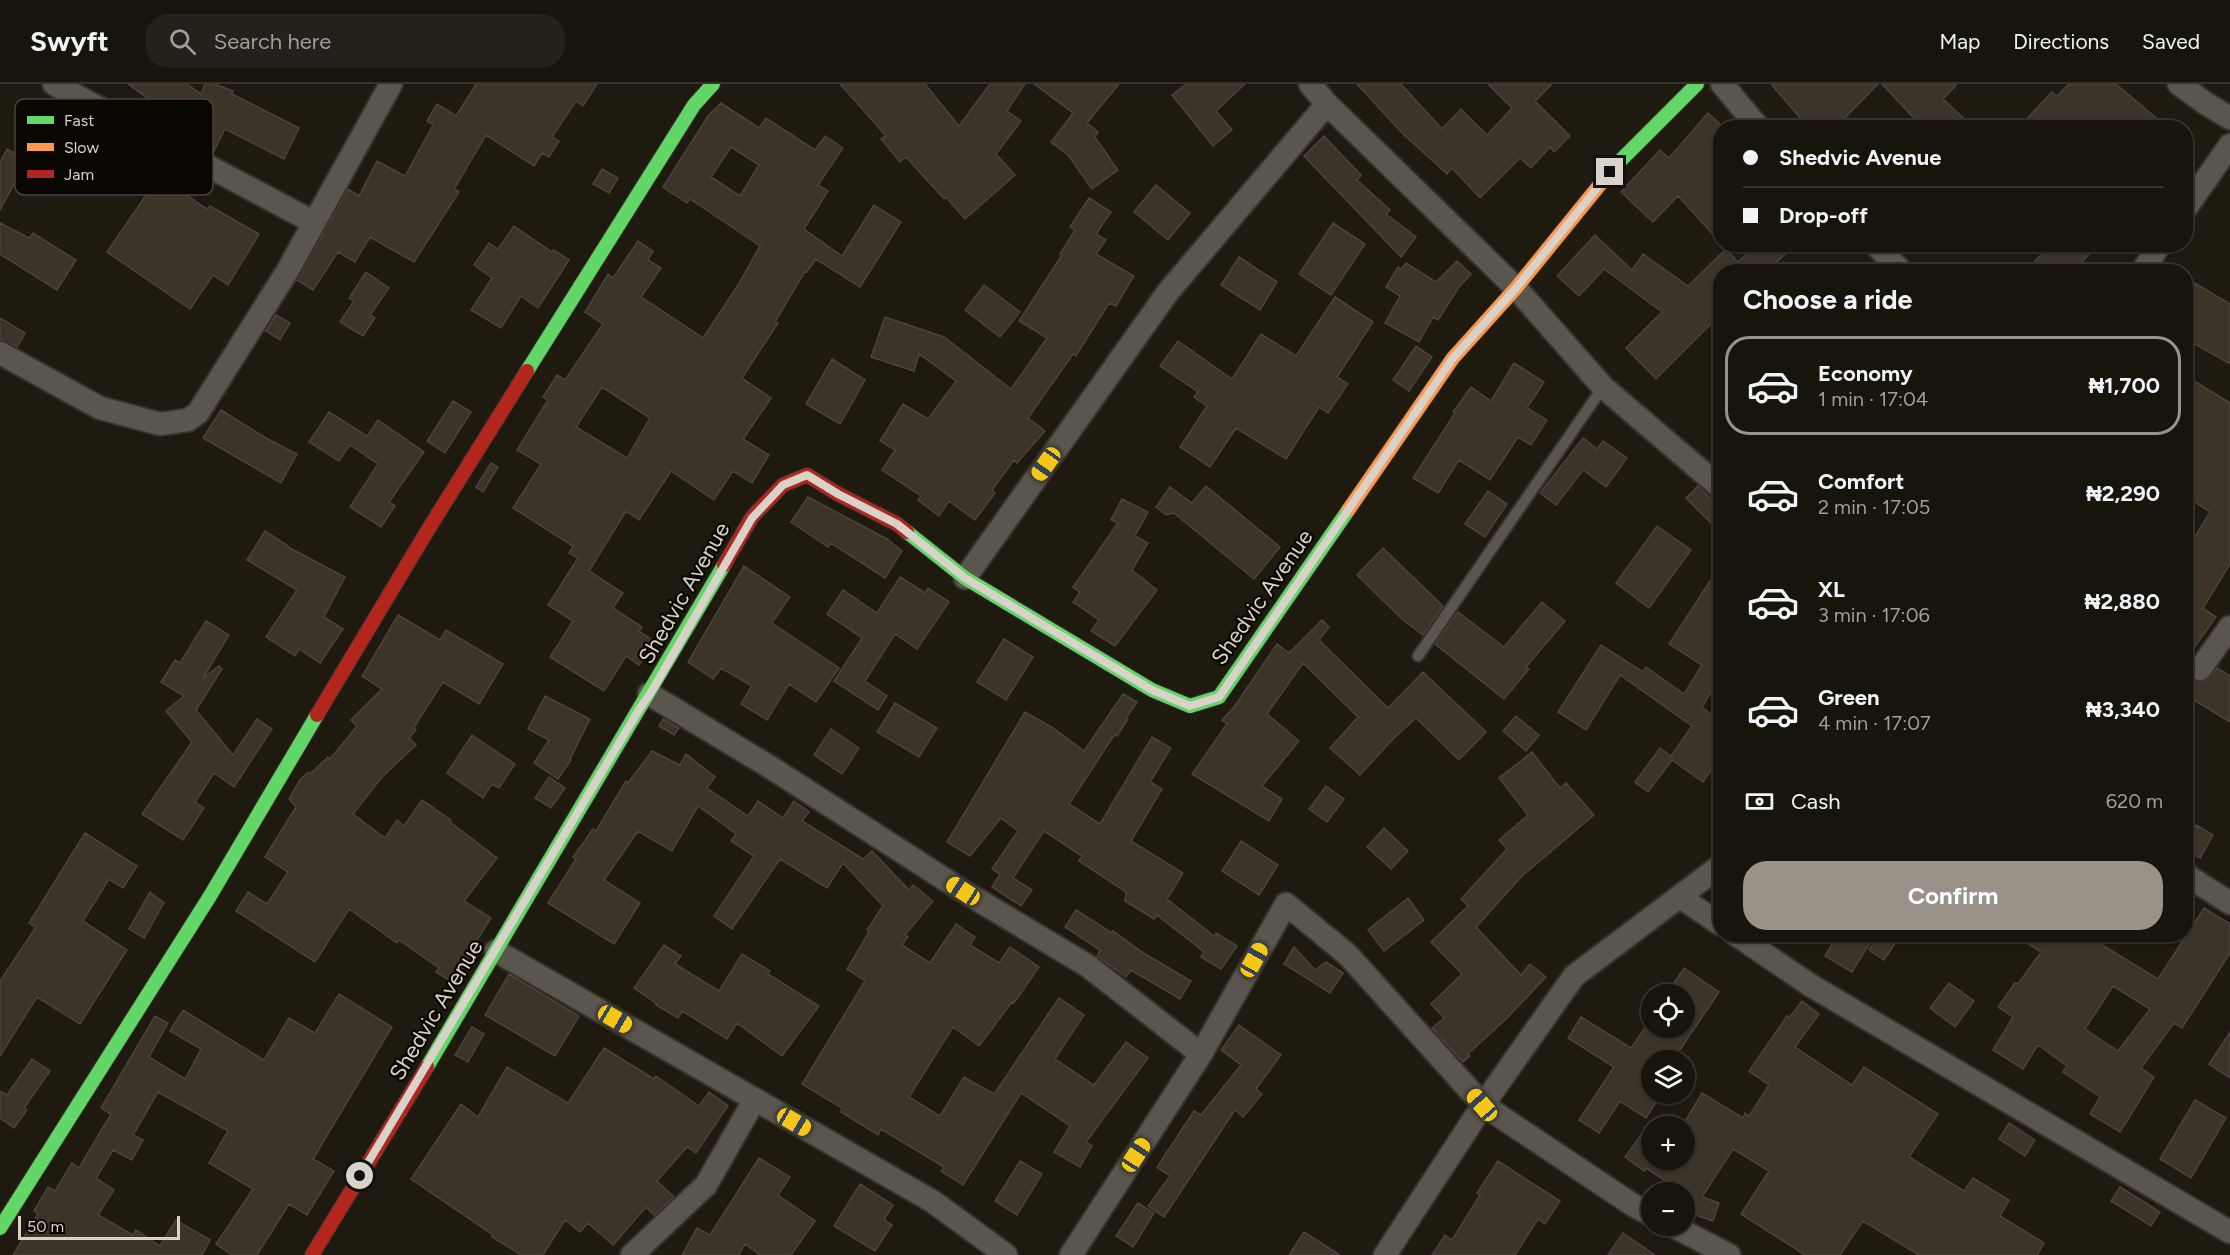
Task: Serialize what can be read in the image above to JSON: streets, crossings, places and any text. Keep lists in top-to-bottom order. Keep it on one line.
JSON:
{"streets":{"street":["Shedvic Avenue"]},"legend":["Fast","Slow","Jam"],"scale_bar":"50 m","page":{"header":"Swyft","search":"Search here","nav":["Map","Directions","Saved"],"banner":["Shedvic Avenue","Drop-off"],"heading":"Choose a ride","list":[{"name":"Economy","note":"1 min · 17:04","value":"₦1,700"},{"name":"Comfort","note":"2 min · 17:05","value":"₦2,290"},{"name":"XL","note":"3 min · 17:06","value":"₦2,880"},{"name":"Green","note":"4 min · 17:07","value":"₦3,340"}],"pay":["Cash","620 m"],"buttons":"Confirm","map_buttons":["+","−"],"scale":"50 m"}}
